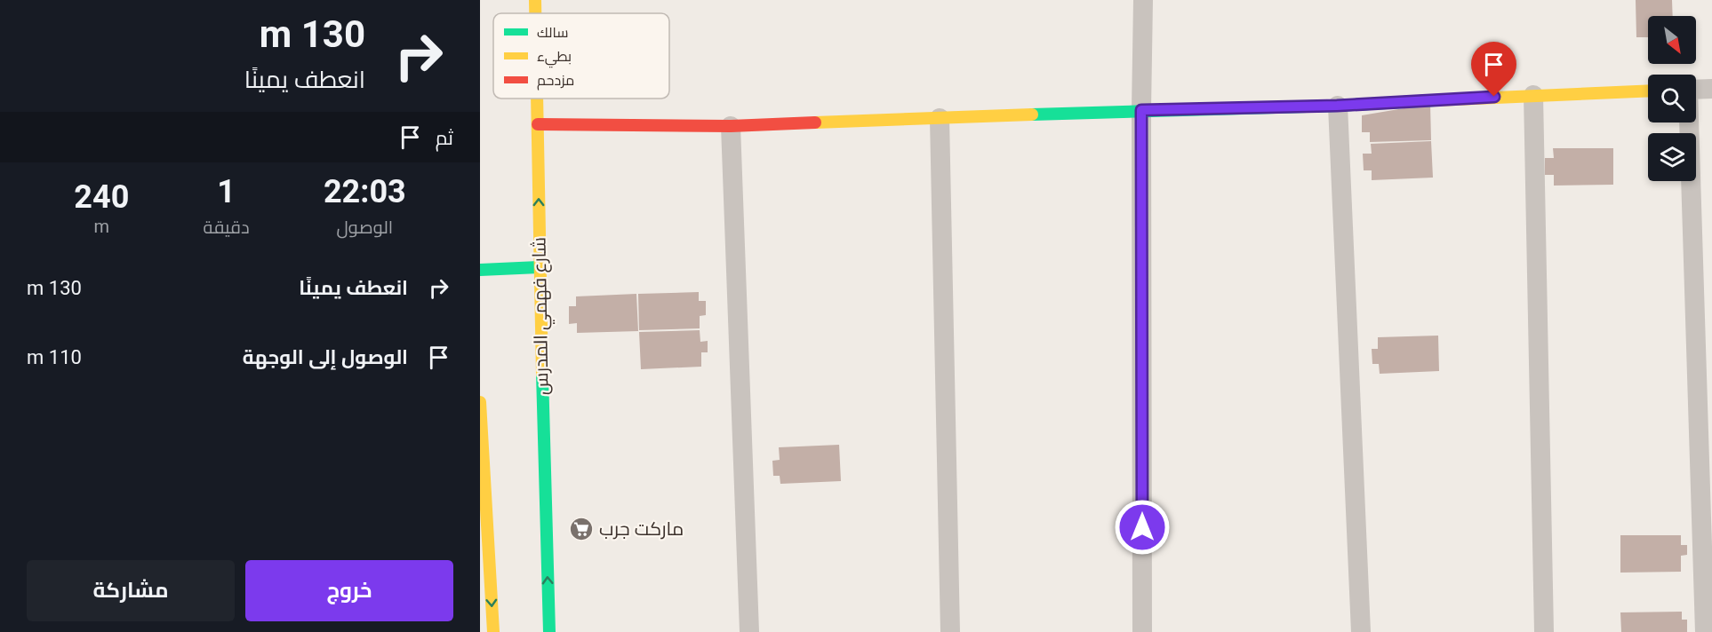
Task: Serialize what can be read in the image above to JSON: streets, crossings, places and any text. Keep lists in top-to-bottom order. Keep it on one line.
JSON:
{"streets":{"street":["شارع فهمي المدرس"]},"places":{"supermarket":["ماركت جرب"]},"legend":["سالك","بطيء","مزدحم"],"north":"bottom right","page":{"turn":["130 m","انعطف يمينًا"],"then":"ثم","eta":["22:03","الوصول","1","دقيقة","240","m"],"list":[{"name":"انعطف يمينًا","value":"130 m"},{"name":"الوصول إلى الوجهة","value":"110 m"}],"buttons":["خروج","مشاركة"]}}
